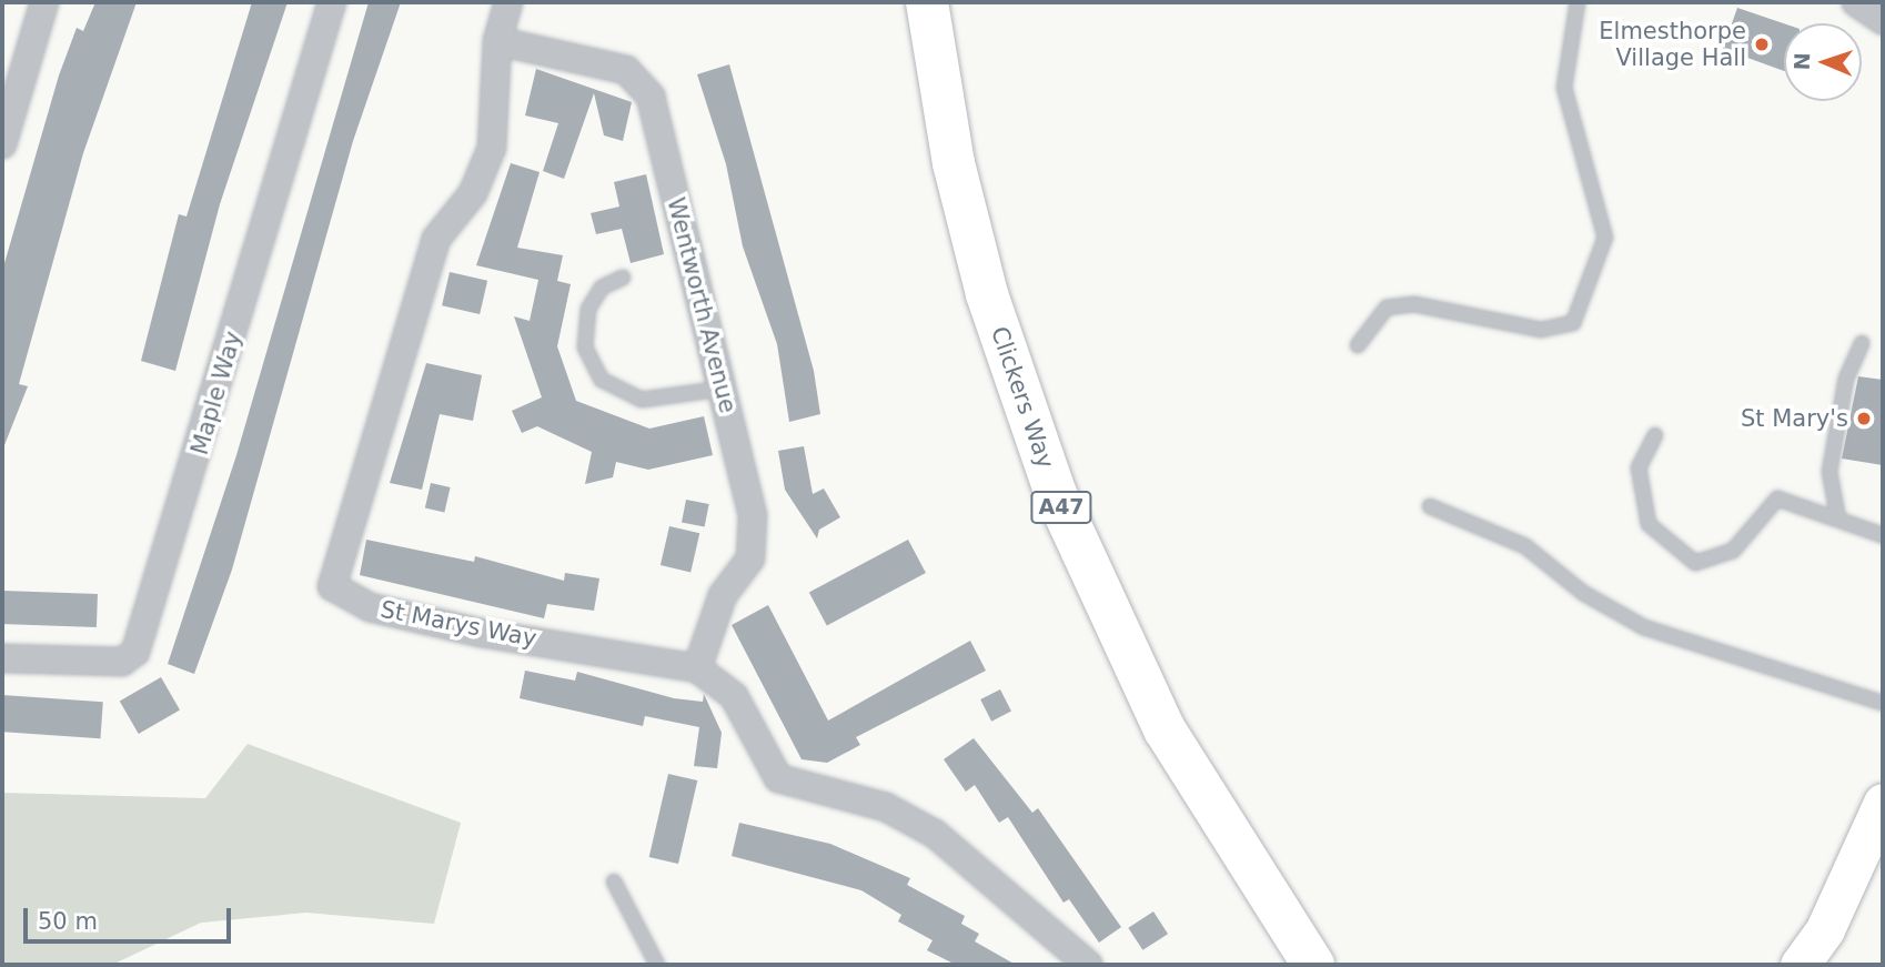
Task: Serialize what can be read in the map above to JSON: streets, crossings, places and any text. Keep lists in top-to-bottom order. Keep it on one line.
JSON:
{"streets":{"main road":["Clickers Way","A47"],"street":["Wentworth Avenue","Maple Way","St Marys Way"]},"crossings":[["Wentworth Avenue","St Marys Way"]],"places":["Elmesthorpe Village Hall","St Mary's"],"scale_bar":"50 m","north":"left"}
